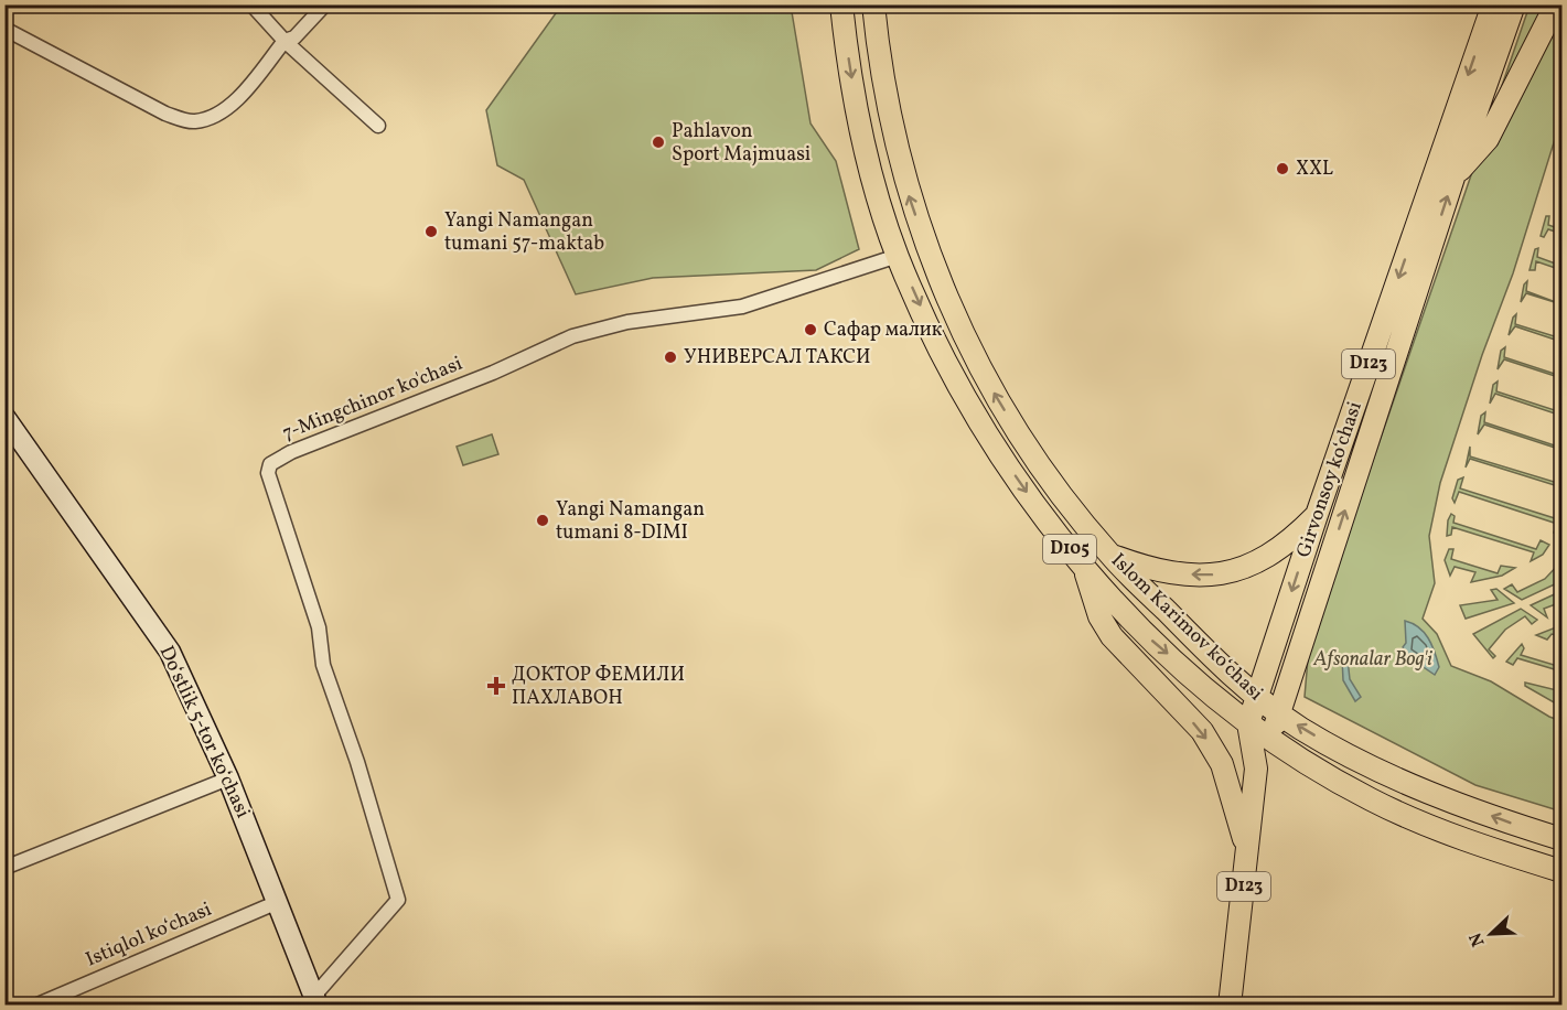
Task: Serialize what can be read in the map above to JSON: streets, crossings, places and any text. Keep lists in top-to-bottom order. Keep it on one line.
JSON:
{"streets":{"main road":["D123","Girvonsoy koʻchasi","D105","Islom Karimov koʻchasi"],"street":["7-Mingchinor ko'chasi","Doʻstlik 5-tor koʻchasi","Istiqlol ko‘chasi"]},"crossings":[["D123","Girvonsoy koʻchasi"],["D123","Islom Karimov koʻchasi"],["7-Mingchinor ko'chasi","Islom Karimov koʻchasi"],["7-Mingchinor ko'chasi","Doʻstlik 5-tor koʻchasi"],["Girvonsoy koʻchasi","Islom Karimov koʻchasi"],["Doʻstlik 5-tor koʻchasi","Istiqlol ko‘chasi"]],"parks":["Afsonalar Bog'i"],"places":{"other":["Pahlavon Sport Majmuasi","XXL","Yangi Namangan tumani 57-maktab","Сафар малик","УНИВЕРСАЛ ТАКСИ","Yangi Namangan tumani 8-DIMI"],"health":["ДОКТОР ФЕМИЛИ ПАХЛАВОН"]},"north":"bottom left"}
